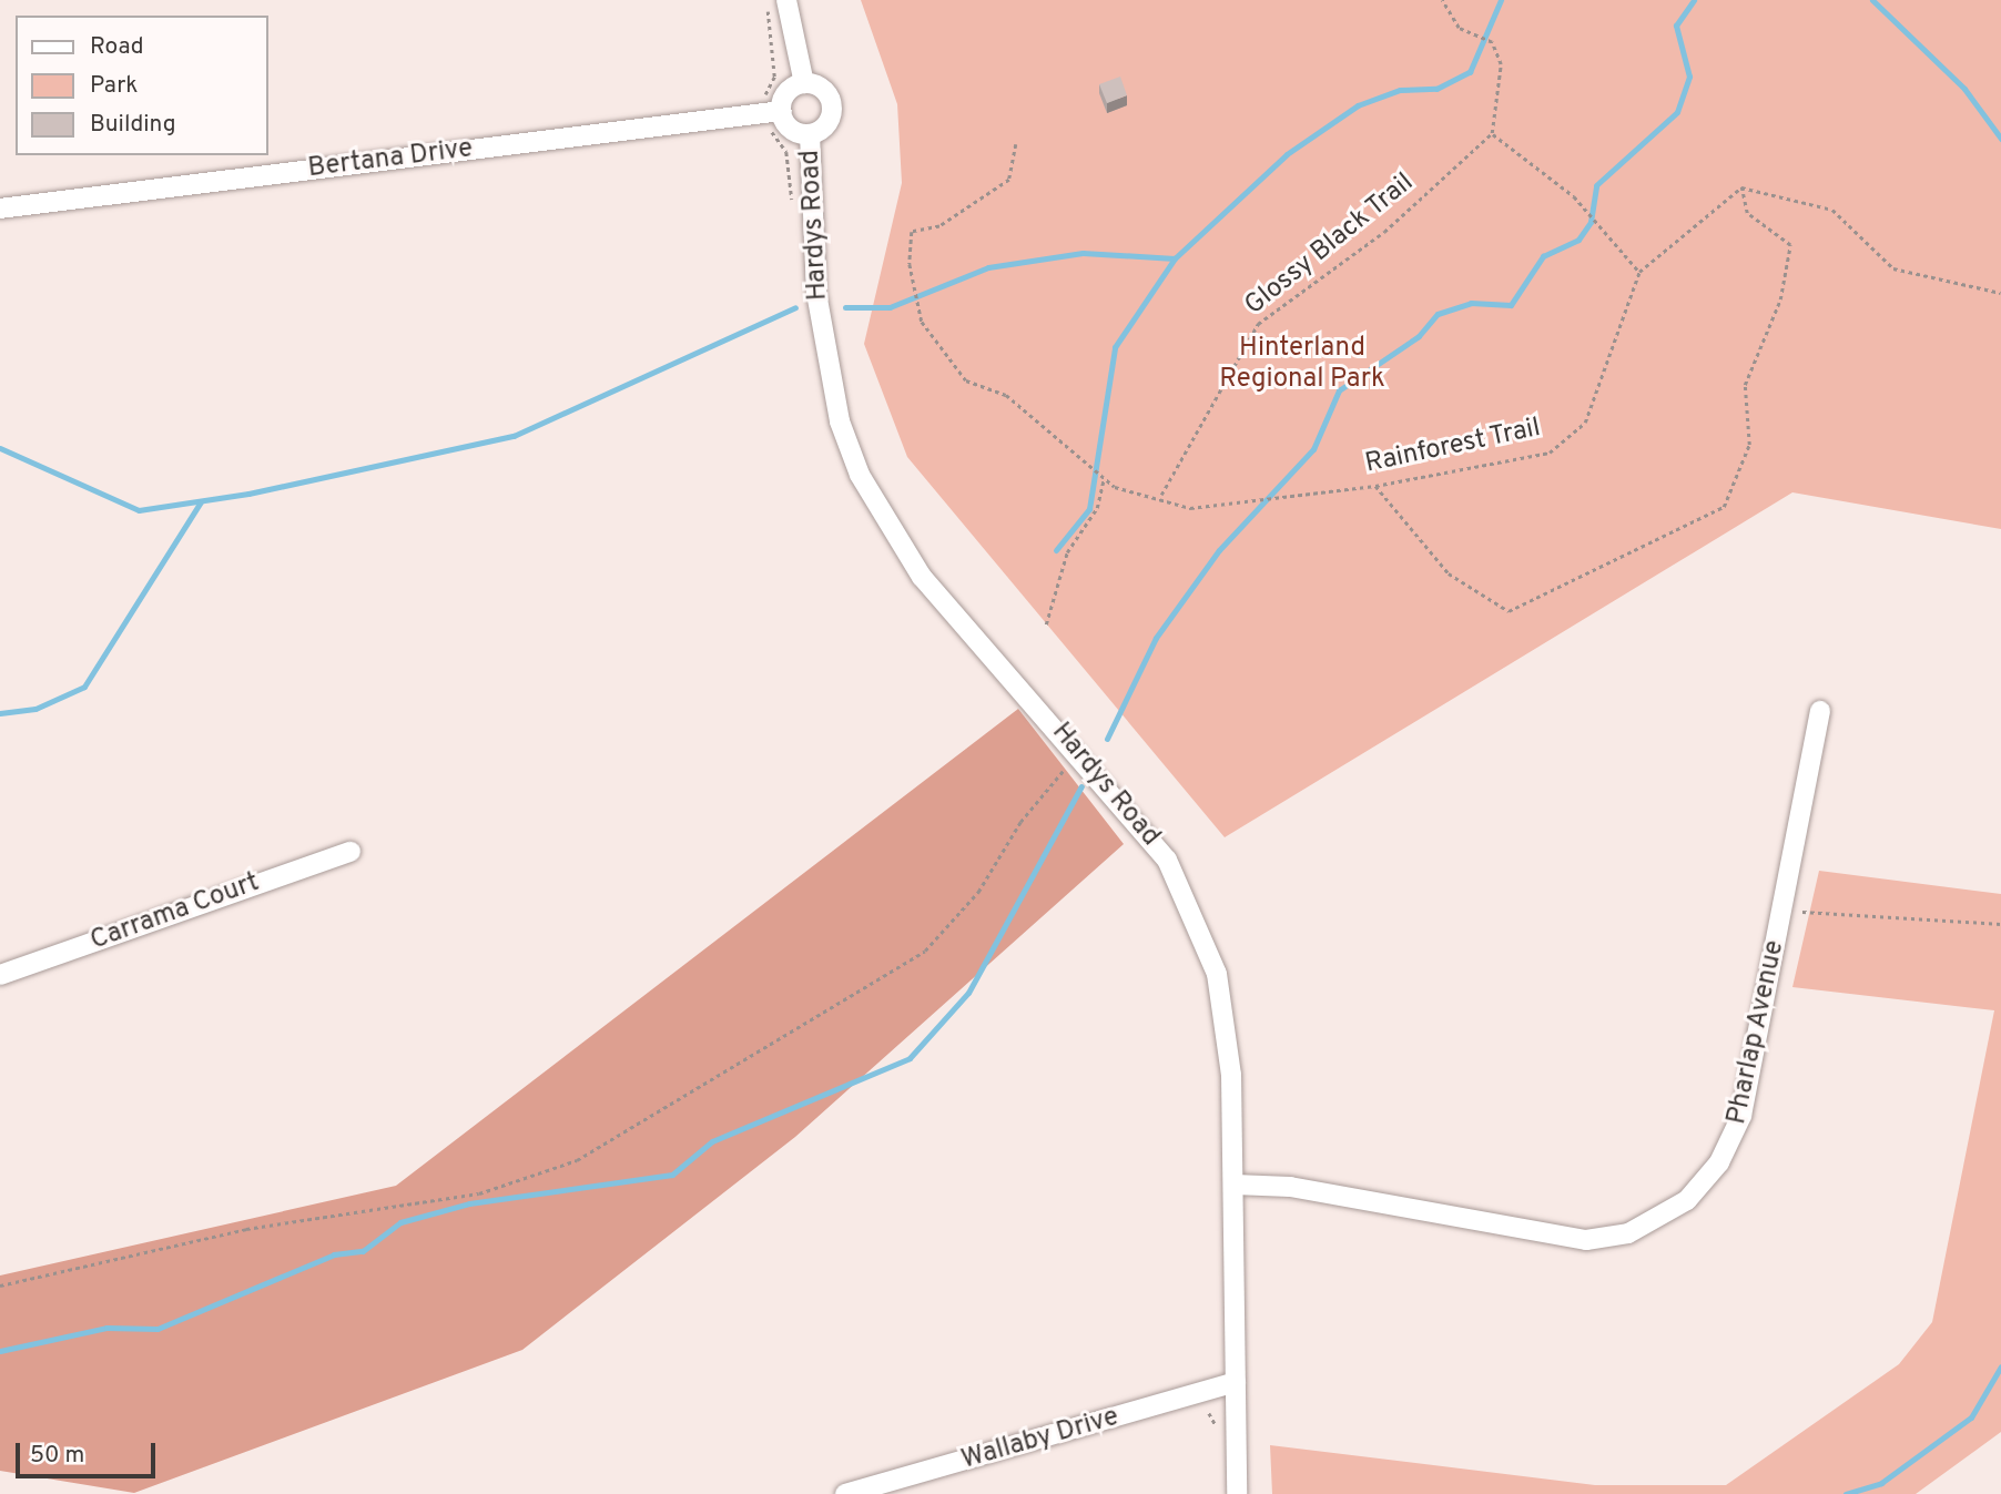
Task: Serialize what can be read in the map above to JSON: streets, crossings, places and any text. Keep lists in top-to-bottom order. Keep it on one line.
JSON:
{"streets":{"street":["Bertana Drive","Hardys Road","Carrama Court","Pharlap Avenue","Wallaby Drive"],"path":["Glossy Black Trail","Rainforest Trail"]},"crossings":[["Bertana Drive","Hardys Road"],["Hardys Road","Pharlap Avenue"],["Hardys Road","Wallaby Drive"],["Glossy Black Trail","Rainforest Trail"]],"parks":["Hinterland Regional Park"],"legend":["Road","Park","Building"],"scale_bar":"50 m"}
